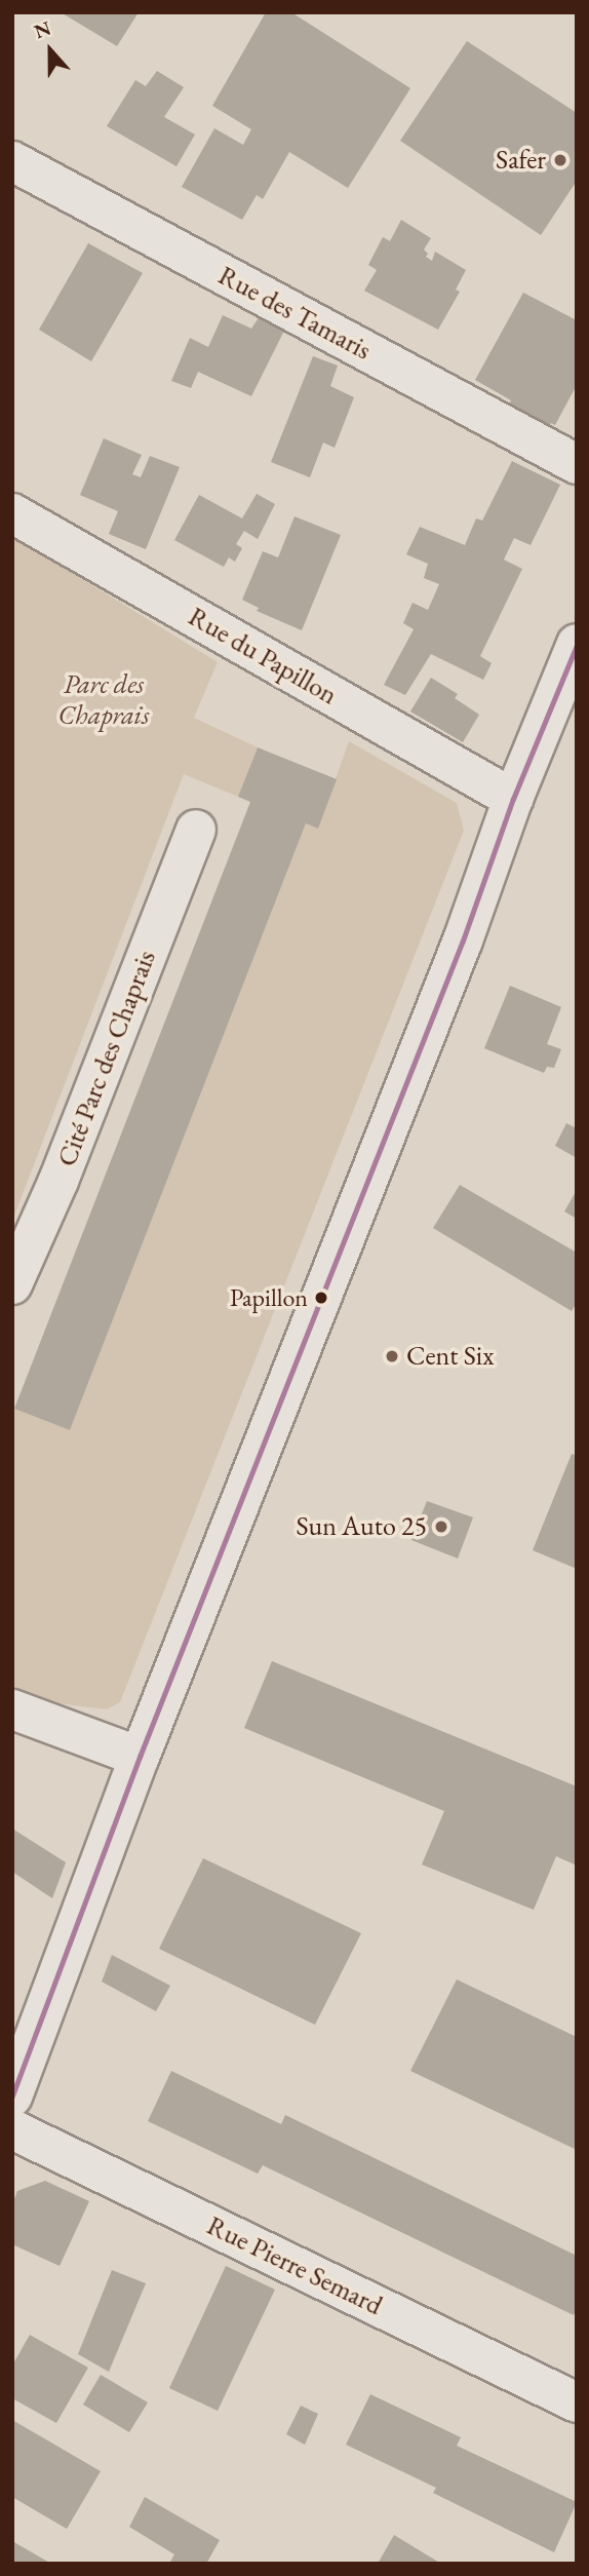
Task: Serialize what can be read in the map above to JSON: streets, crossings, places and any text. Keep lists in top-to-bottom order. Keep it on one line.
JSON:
{"streets":{"street":["Rue des Tamaris","Rue du Papillon","Cité Parc des Chaprais","Rue Pierre Semard"]},"parks":["Parc des Chaprais"],"places":["Safer","Papillon","Cent Six","Sun Auto 25"],"north":"top"}
